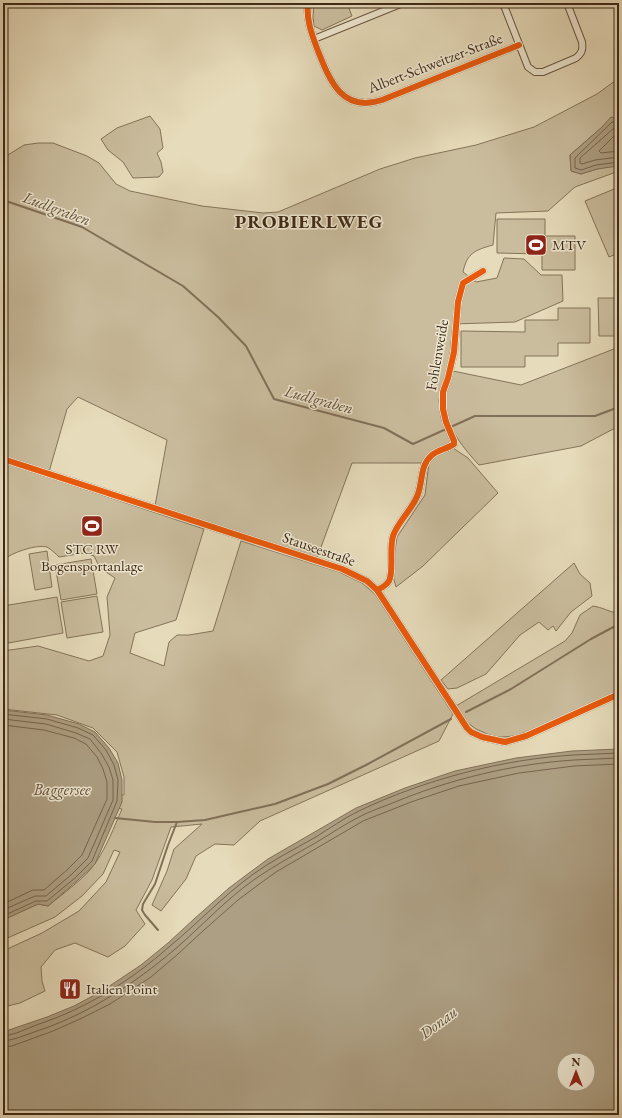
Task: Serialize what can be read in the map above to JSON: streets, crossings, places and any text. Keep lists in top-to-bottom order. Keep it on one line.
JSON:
{"streets":{"street":["Albert-Schweitzer-Straße","Fohlenweide","Stauseestraße"]},"crossings":[["Fohlenweide","Stauseestraße"]],"districts":["PROBIERLWEG"],"water":["Ludlgraben","Baggersee","Donau"],"places":{"sports":["MTV","STC RW Bogensportanlage"],"restaurant":["Italien Point"]},"north":"top"}
